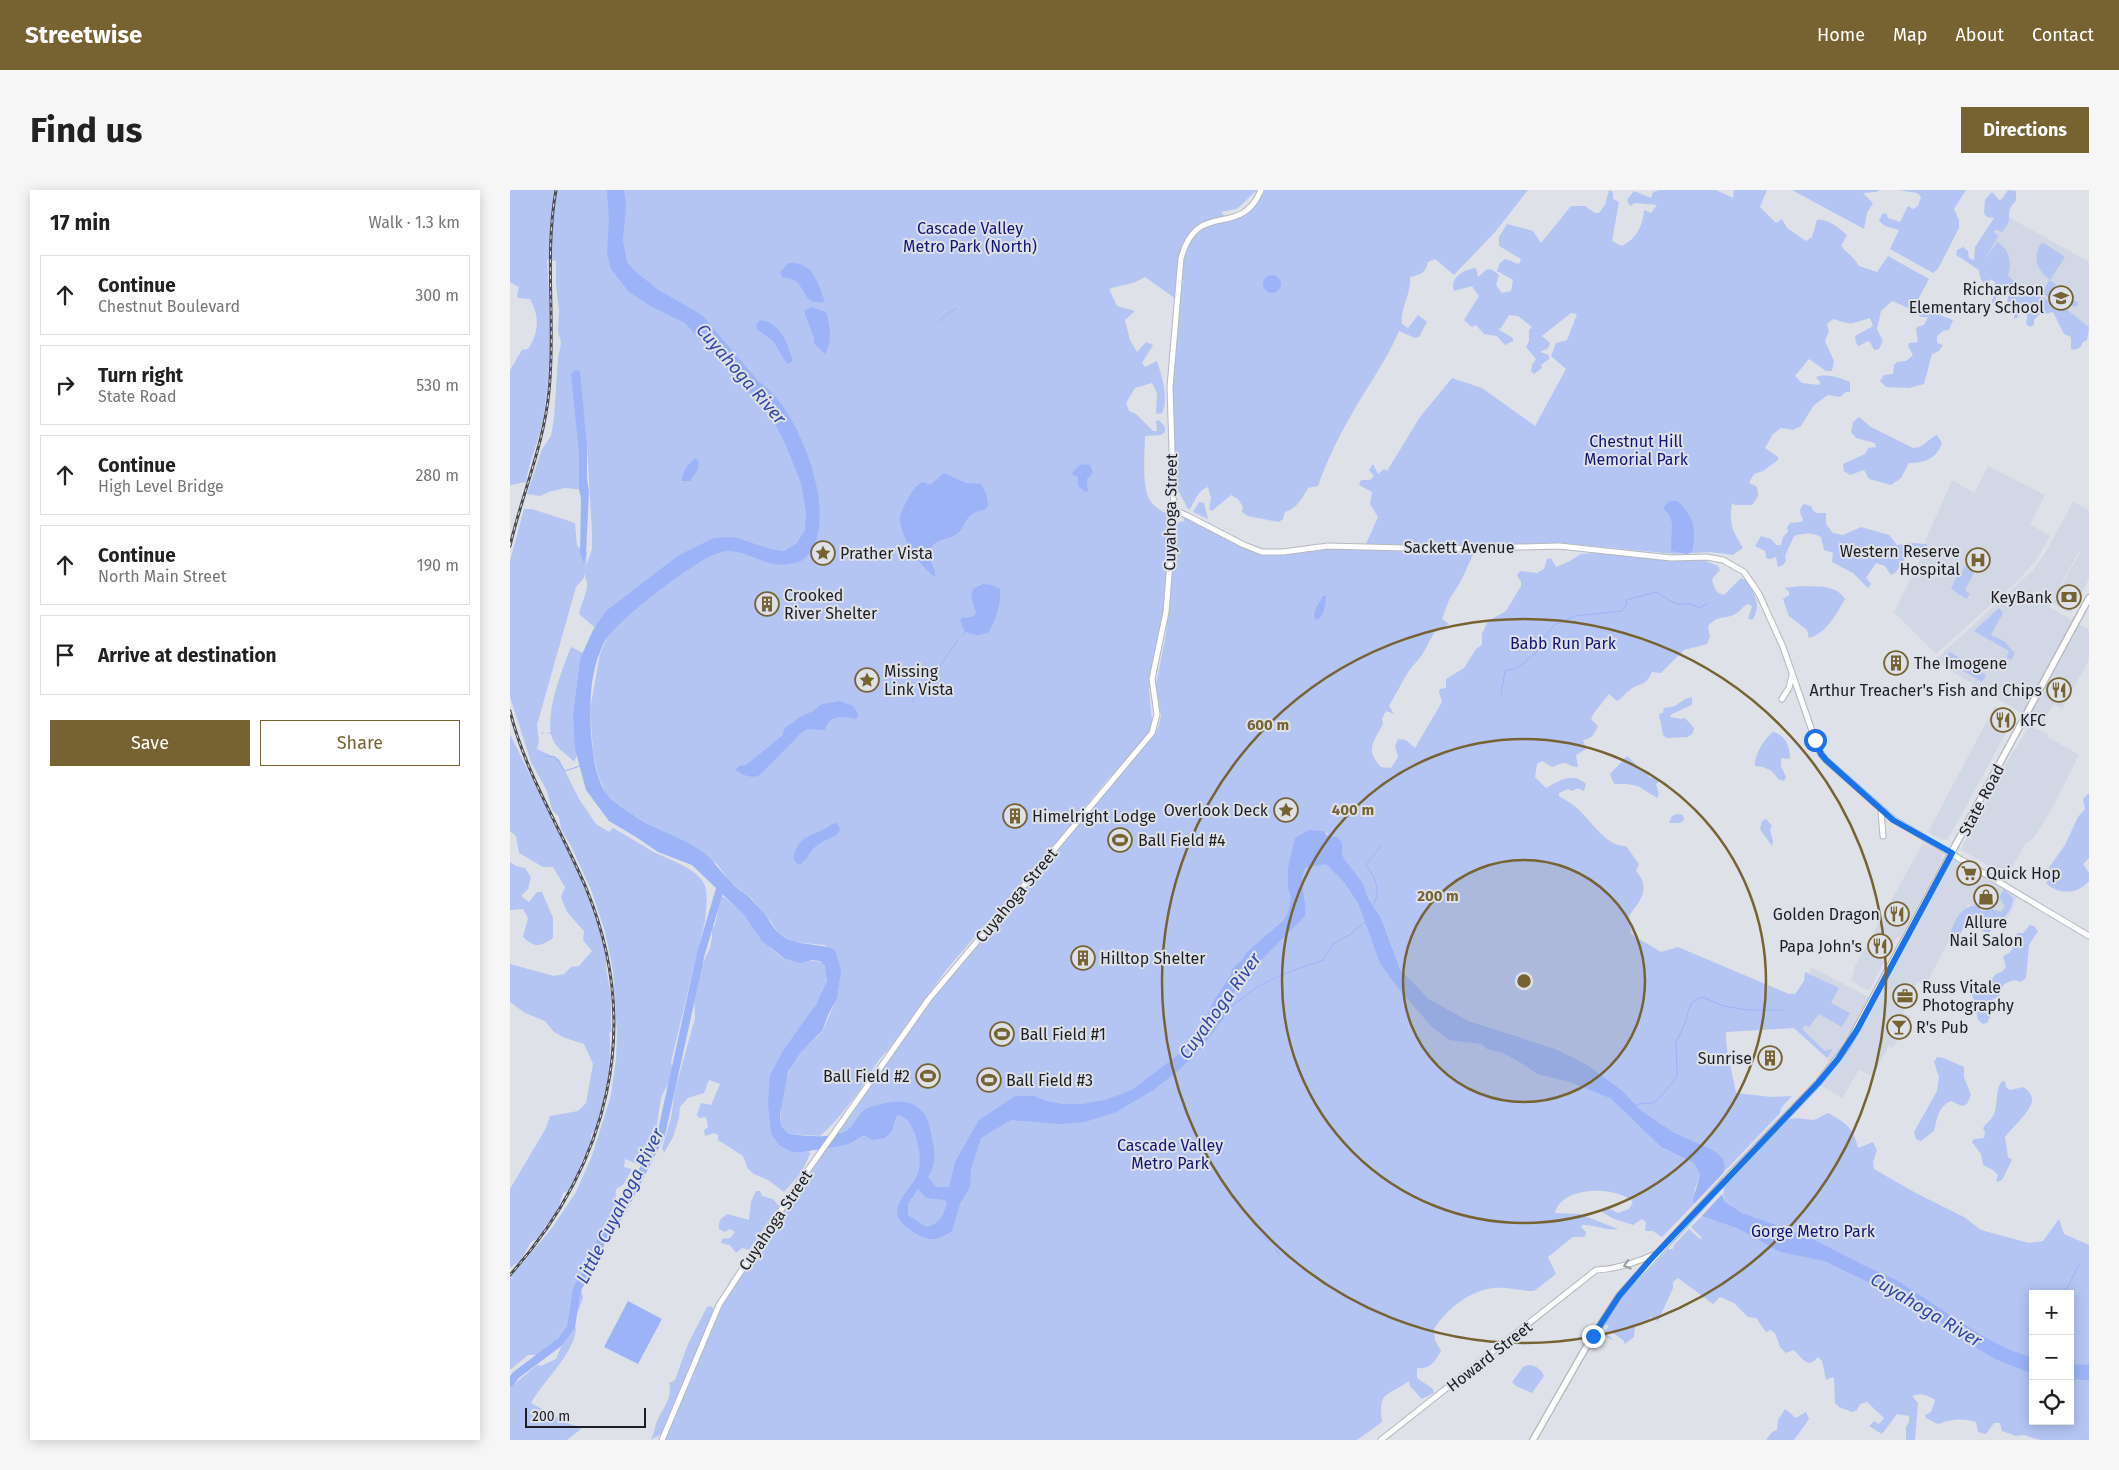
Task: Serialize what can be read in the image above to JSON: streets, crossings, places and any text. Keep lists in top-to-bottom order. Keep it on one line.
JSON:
{"streets":{"main road":["State Road"],"street":["Cuyahoga Street","Sackett Avenue","Howard Street"]},"crossings":[["Cuyahoga Street","Sackett Avenue"],["State Road","Howard Street"]],"one_way":["Howard Street"],"water":["Cuyahoga River","Little Cuyahoga River"],"parks":["Cascade Valley Metro Park (North)","Chestnut Hill Memorial Park","Babb Run Park","Cascade Valley Metro Park","Gorge Metro Park"],"places":{"school or university":["Richardson Elementary School"],"place":["Prather Vista","Missing Link Vista","Overlook Deck"],"hospital":["Western Reserve Hospital"],"bank":["KeyBank"],"building":["Crooked River Shelter","The Imogene","Himelright Lodge","Hilltop Shelter","Sunrise"],"restaurant":["Arthur Treacher's Fish and Chips","KFC","Golden Dragon","Papa John's"],"sports":["Ball Field #4","Ball Field #1","Ball Field #2","Ball Field #3"],"supermarket":["Quick Hop"],"shop":["Allure Nail Salon"],"office":["Russ Vitale Photography"],"bar":["R's Pub"]},"scale_bar":"200 m","page":{"header":"Streetwise","nav":["Home","Map","About","Contact"],"buttons":["Directions",["Save","Share"]],"title":"Find us","heading":["17 min","Walk · 1.3 km"],"list":[["Continue","Chestnut Boulevard","300 m"],["Turn right","State Road","530 m"],["Continue","High Level Bridge","280 m"],["Continue","North Main Street","190 m"],"Arrive at destination"],"map_buttons":["+","−"],"scale":"200 m"},"rings":["600 m","400 m","200 m"]}
